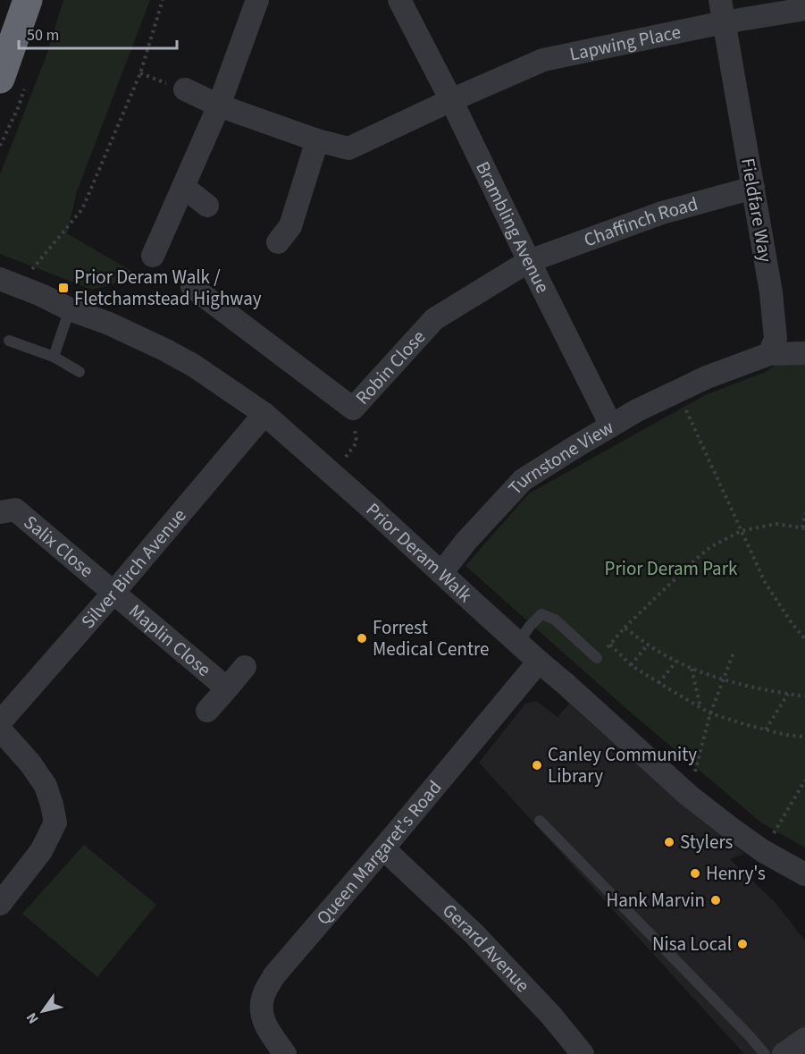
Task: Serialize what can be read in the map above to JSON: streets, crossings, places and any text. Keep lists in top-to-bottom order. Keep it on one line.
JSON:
{"streets":{"street":["Lapwing Place","Fieldfare Way","Chaffinch Road","Brambling Avenue","Robin Close","Turnstone View","Salix Close","Prior Deram Walk","Silver Birch Avenue","Maplin Close","Queen Margaret's Road","Gerard Avenue"]},"crossings":[["Lapwing Place","Fieldfare Way"],["Lapwing Place","Brambling Avenue"],["Fieldfare Way","Chaffinch Road"],["Fieldfare Way","Turnstone View"],["Chaffinch Road","Brambling Avenue"],["Chaffinch Road","Robin Close"],["Brambling Avenue","Robin Close"],["Brambling Avenue","Turnstone View"],["Turnstone View","Prior Deram Walk"],["Salix Close","Silver Birch Avenue"],["Salix Close","Maplin Close"],["Prior Deram Walk","Silver Birch Avenue"],["Prior Deram Walk","Queen Margaret's Road"],["Silver Birch Avenue","Maplin Close"],["Queen Margaret's Road","Gerard Avenue"]],"parks":["Prior Deram Park"],"places":{"transit":["Prior Deram Walk / Fletchamstead Highway"],"other":["Forrest Medical Centre","Canley Community Library","Stylers","Henry's","Hank Marvin","Nisa Local"]},"scale_bar":"50 m","north":"bottom left"}
